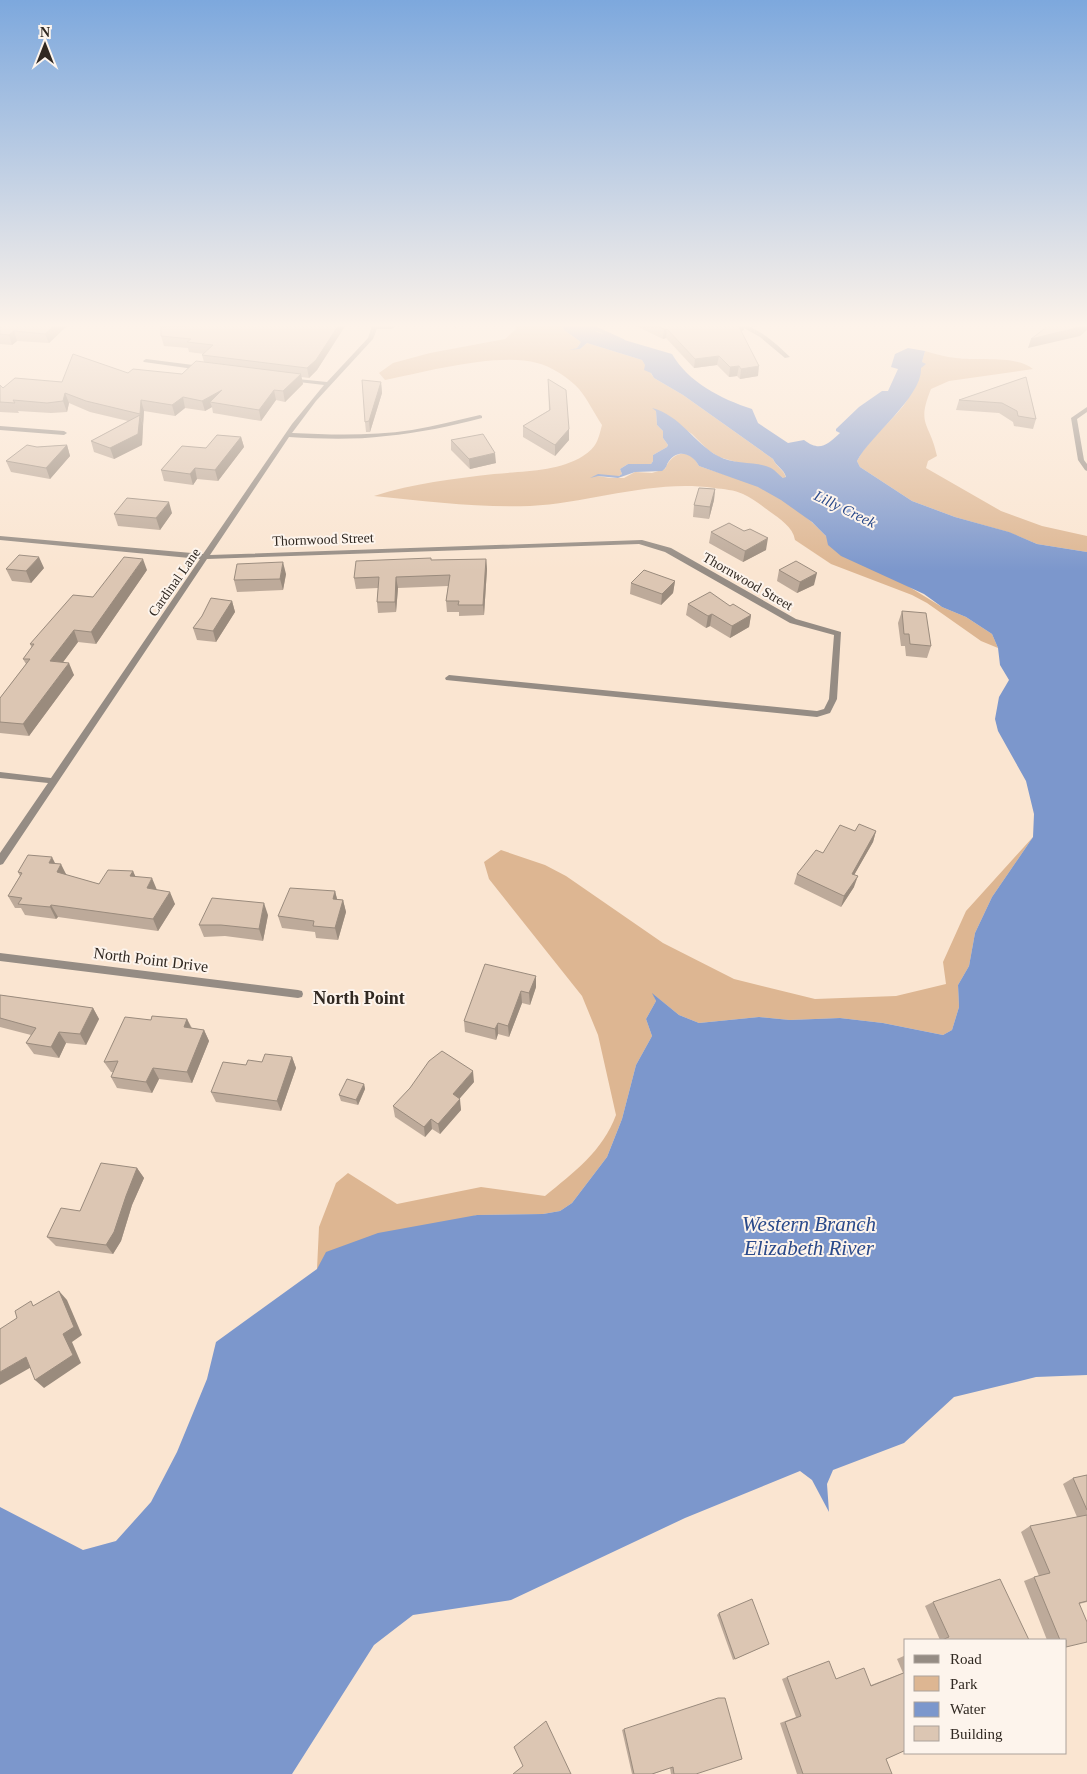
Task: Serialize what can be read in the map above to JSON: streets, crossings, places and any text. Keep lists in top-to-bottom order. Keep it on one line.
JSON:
{"streets":{"street":["Thornwood Street","Cardinal Lane","North Point Drive"]},"crossings":[["Thornwood Street","Cardinal Lane"]],"districts":["North Point"],"water":["Lilly Creek","Western Branch Elizabeth River"],"legend":["Road","Park","Water","Building"],"north":"top"}
